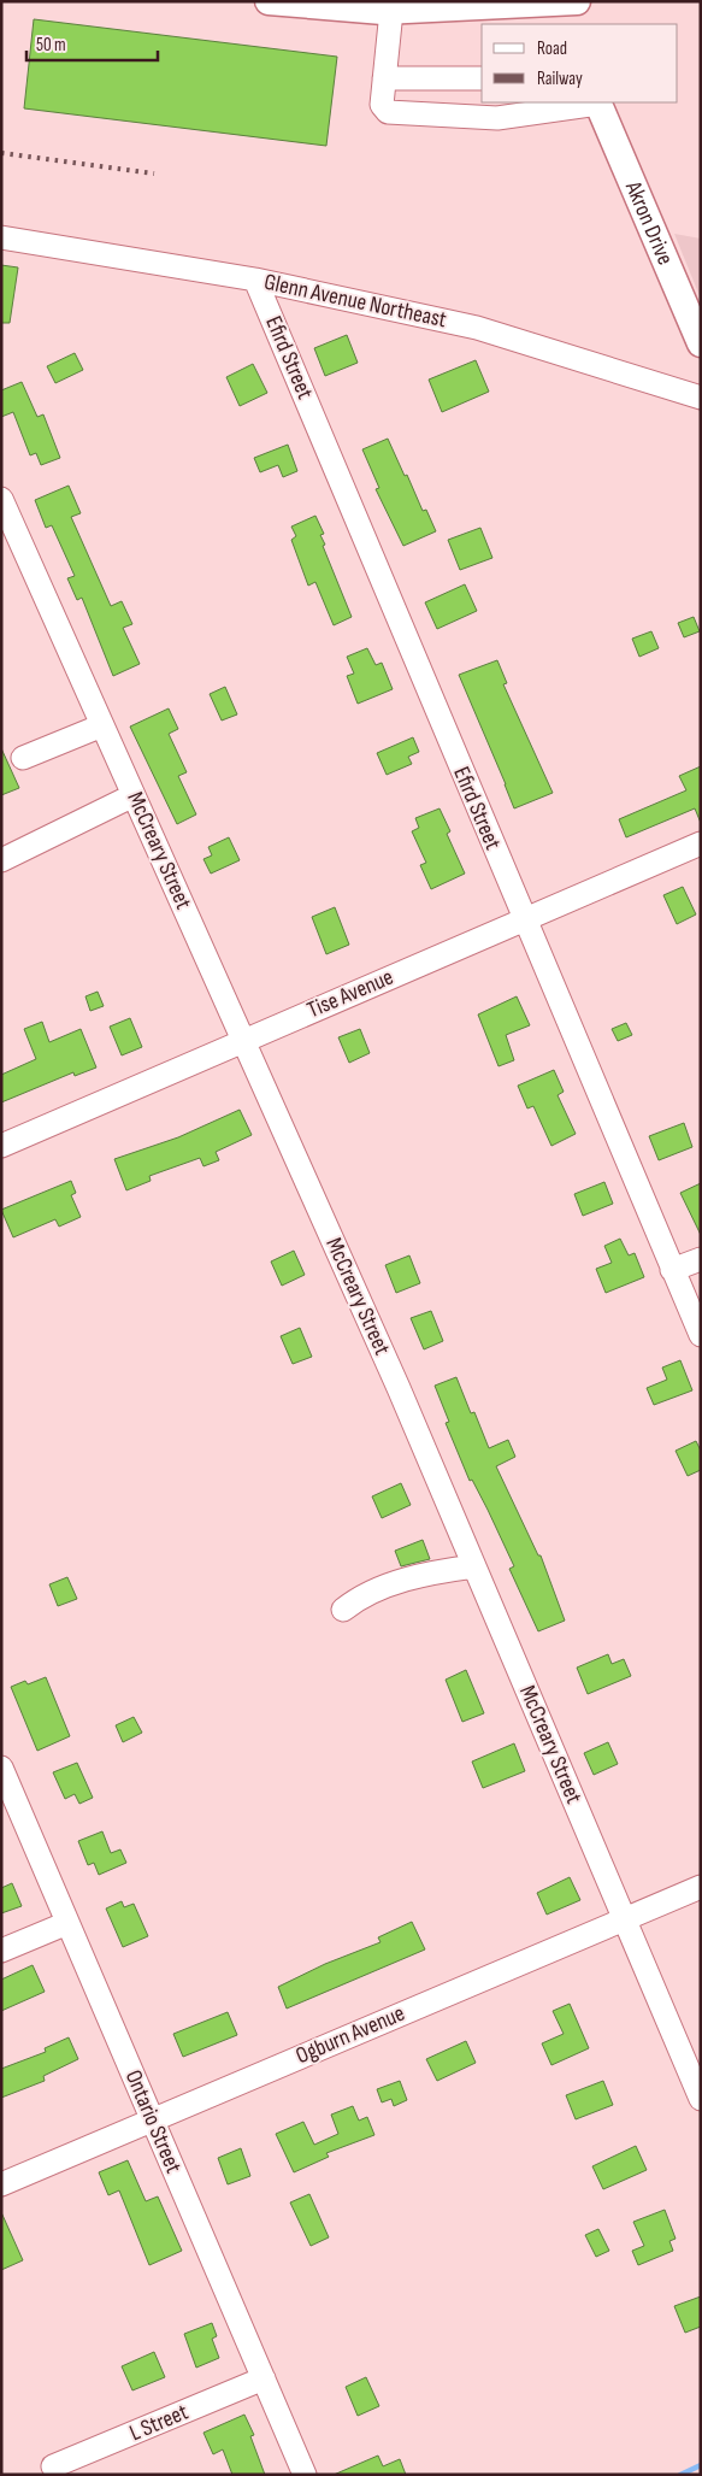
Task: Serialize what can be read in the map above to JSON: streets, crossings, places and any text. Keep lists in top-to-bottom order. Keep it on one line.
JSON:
{"streets":{"main road":["Akron Drive"],"street":["Glenn Avenue Northeast","Efird Street","McCreary Street","Tise Avenue","Ogburn Avenue","Ontario Street","L Street"]},"crossings":[["Glenn Avenue Northeast","Efird Street"],["Efird Street","Tise Avenue"],["McCreary Street","Tise Avenue"],["McCreary Street","Ogburn Avenue"],["Ogburn Avenue","Ontario Street"],["Ontario Street","L Street"]],"legend":["Road","Railway"],"scale_bar":"50 m"}
